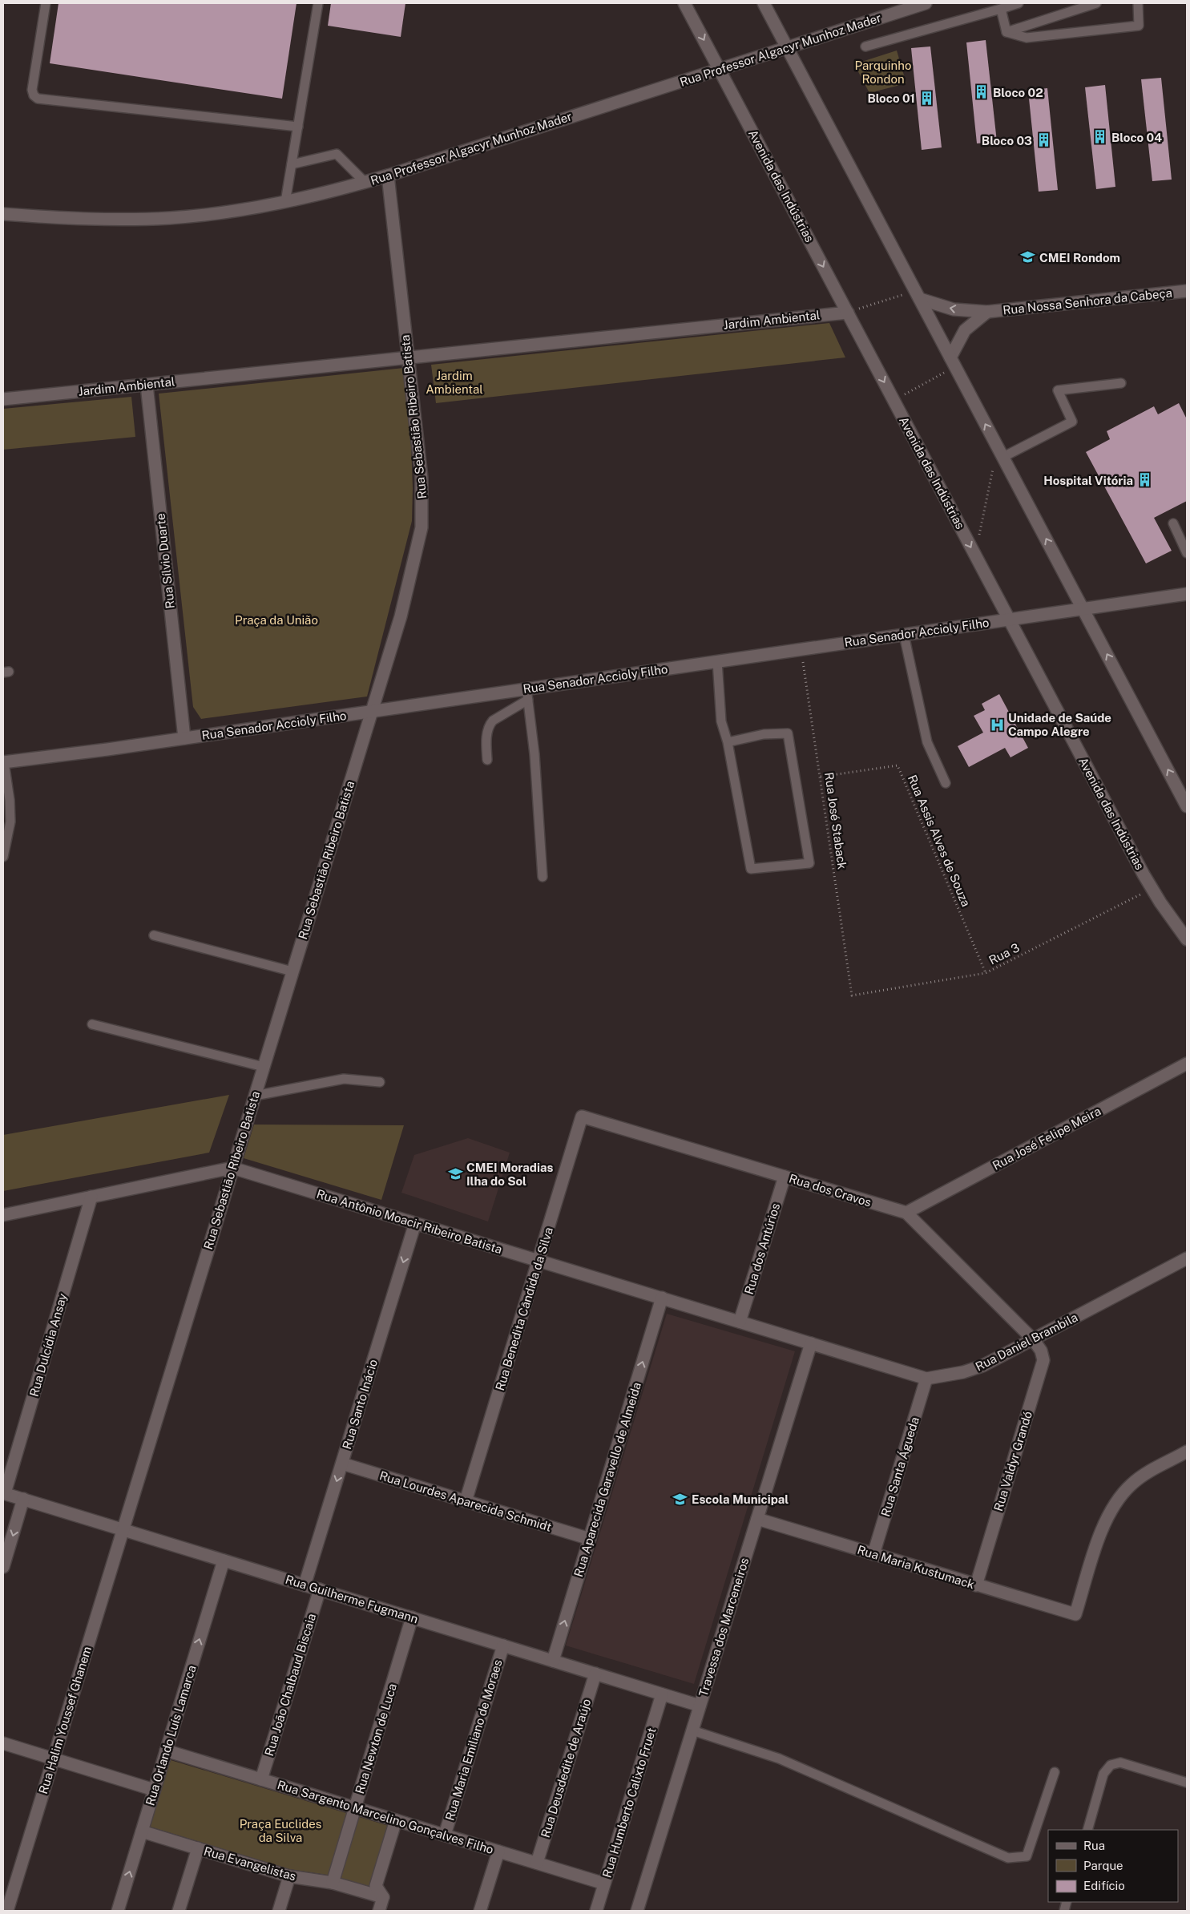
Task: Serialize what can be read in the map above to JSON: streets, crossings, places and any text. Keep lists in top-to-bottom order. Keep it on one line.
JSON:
{"streets":{"street":["Rua Professor Algacyr Munhoz Mader","Avenida das Indústrias","Rua Nossa Senhora da Cabeça","Jardim Ambiental","Rua Sebastião Ribeiro Batista","Rua Sílvio Duarte","Rua Senador Accioly Filho","Rua José Felipe Meira","Rua dos Cravos","Rua Antônio Moacir Ribeiro Batista","Rua dos Antúrios","Rua Benedita Cândida da Silva","Rua Daniel Brambila","Rua Dulcídia Ansay","Rua Santo Inácio","Rua Valdyr Grandó","Rua Santa Águeda","Rua Aparecida Garavello de Almeida","Rua Lourdes Aparecida Schmidt","Rua Maria Kustumack","Rua Guilherme Fugmann","Travessa dos Marceneiros","Rua João Chalbaud Biscaia","Rua Halim Youssef Ghanem","Rua Orlando Luís Lamarca","Rua Newton de Luca","Rua Maria Emiliano de Moraes","Rua Deusdedite de Araújo","Rua Humberto Calixto Fruet","Rua Sargento Marcelino Gonçalves Filho","Rua Evangelistas"],"path":["Rua José Staback","Rua Assis Alves de Souza","Rua 3"]},"crossings":[["Rua Professor Algacyr Munhoz Mader","Avenida das Indústrias"],["Rua Professor Algacyr Munhoz Mader","Rua Sebastião Ribeiro Batista"],["Avenida das Indústrias","Jardim Ambiental"],["Avenida das Indústrias","Rua Senador Accioly Filho"],["Avenida das Indústrias","Rua 3"],["Jardim Ambiental","Rua Sebastião Ribeiro Batista"],["Jardim Ambiental","Rua Sílvio Duarte"],["Rua Sebastião Ribeiro Batista","Rua Senador Accioly Filho"],["Rua Sebastião Ribeiro Batista","Rua Antônio Moacir Ribeiro Batista"],["Rua Sebastião Ribeiro Batista","Rua Guilherme Fugmann"],["Rua Sebastião Ribeiro Batista","Rua Halim Youssef Ghanem"],["Rua Sílvio Duarte","Rua Senador Accioly Filho"],["Rua Senador Accioly Filho","Rua José Staback"],["Rua José Staback","Rua Assis Alves de Souza"],["Rua José Staback","Rua 3"],["Rua Assis Alves de Souza","Rua 3"],["Rua José Felipe Meira","Rua dos Cravos"],["Rua dos Cravos","Rua dos Antúrios"],["Rua dos Cravos","Rua Benedita Cândida da Silva"],["Rua dos Cravos","Rua Daniel Brambila"],["Rua dos Cravos","Rua Valdyr Grandó"],["Rua Antônio Moacir Ribeiro Batista","Rua dos Antúrios"],["Rua Antônio Moacir Ribeiro Batista","Rua Benedita Cândida da Silva"],["Rua Antônio Moacir Ribeiro Batista","Rua Daniel Brambila"],["Rua Antônio Moacir Ribeiro Batista","Rua Dulcídia Ansay"],["Rua Antônio Moacir Ribeiro Batista","Rua Santo Inácio"],["Rua Antônio Moacir Ribeiro Batista","Rua Aparecida Garavello de Almeida"],["Rua Antônio Moacir Ribeiro Batista","Travessa dos Marceneiros"],["Rua Benedita Cândida da Silva","Rua Lourdes Aparecida Schmidt"],["Rua Daniel Brambila","Rua Valdyr Grandó"],["Rua Daniel Brambila","Rua Santa Águeda"],["Rua Daniel Brambila","Travessa dos Marceneiros"],["Rua Dulcídia Ansay","Rua Guilherme Fugmann"],["Rua Santo Inácio","Rua Lourdes Aparecida Schmidt"],["Rua Santo Inácio","Rua Guilherme Fugmann"],["Rua Valdyr Grandó","Rua Maria Kustumack"],["Rua Santa Águeda","Rua Maria Kustumack"],["Rua Aparecida Garavello de Almeida","Rua Lourdes Aparecida Schmidt"],["Rua Aparecida Garavello de Almeida","Rua Guilherme Fugmann"],["Rua Maria Kustumack","Travessa dos Marceneiros"],["Rua Guilherme Fugmann","Travessa dos Marceneiros"],["Rua Guilherme Fugmann","Rua João Chalbaud Biscaia"],["Rua Guilherme Fugmann","Rua Halim Youssef Ghanem"],["Rua Guilherme Fugmann","Rua Orlando Luís Lamarca"],["Rua Guilherme Fugmann","Rua Newton de Luca"],["Rua Guilherme Fugmann","Rua Maria Emiliano de Moraes"],["Rua Guilherme Fugmann","Rua Deusdedite de Araújo"],["Rua Guilherme Fugmann","Rua Humberto Calixto Fruet"],["Rua João Chalbaud Biscaia","Rua Sargento Marcelino Gonçalves Filho"],["Rua Orlando Luís Lamarca","Rua Sargento Marcelino Gonçalves Filho"],["Rua Orlando Luís Lamarca","Rua Evangelistas"],["Rua Newton de Luca","Rua Sargento Marcelino Gonçalves Filho"],["Rua Newton de Luca","Rua Evangelistas"],["Rua Maria Emiliano de Moraes","Rua Sargento Marcelino Gonçalves Filho"],["Rua Deusdedite de Araújo","Rua Sargento Marcelino Gonçalves Filho"],["Rua Humberto Calixto Fruet","Rua Sargento Marcelino Gonçalves Filho"]],"one_way":["Rua Santo Inácio","Rua Aparecida Garavello de Almeida","Rua Orlando Luís Lamarca"],"parks":["Parquinho Rondon","Jardim Ambiental","Praça da União","Praça Euclides da Silva"],"places":{"building":["Bloco 02","Bloco 01","Bloco 04","Bloco 03","Hospital Vitória"],"school or university":["CMEI Rondom","CMEI Moradias Ilha do Sol","Escola Municipal"],"hospital":["Unidade de Saúde Campo Alegre"]},"legend":["Rua","Parque","Edifício"]}
